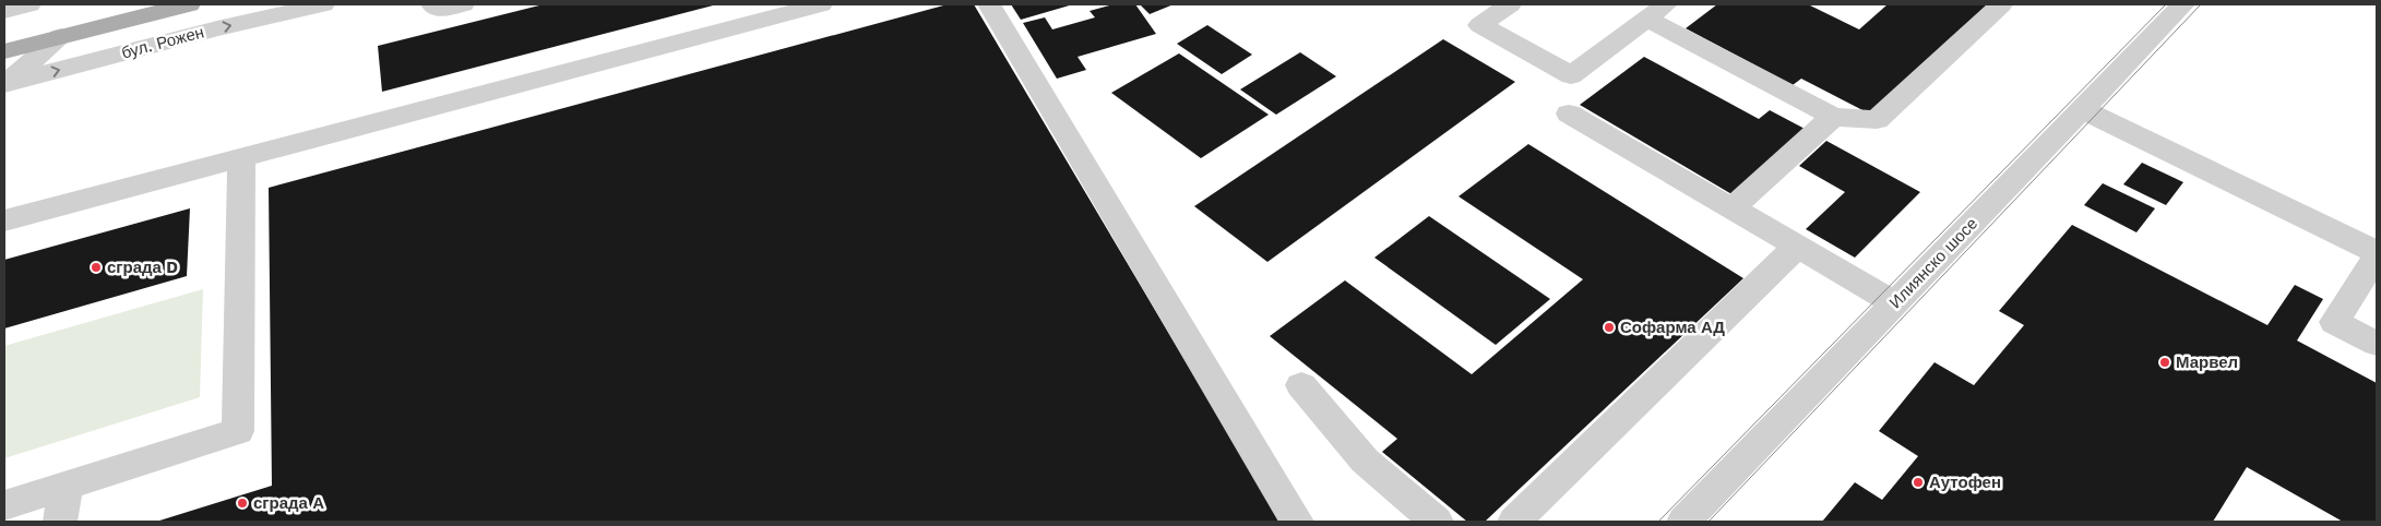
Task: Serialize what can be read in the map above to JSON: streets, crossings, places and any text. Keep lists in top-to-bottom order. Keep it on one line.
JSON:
{"streets":{"main road":["бул. Рожен"],"street":["Илиянско шосе"]},"places":["сграда D","Софарма АД","Марвел","Аутофен","сграда А"]}
